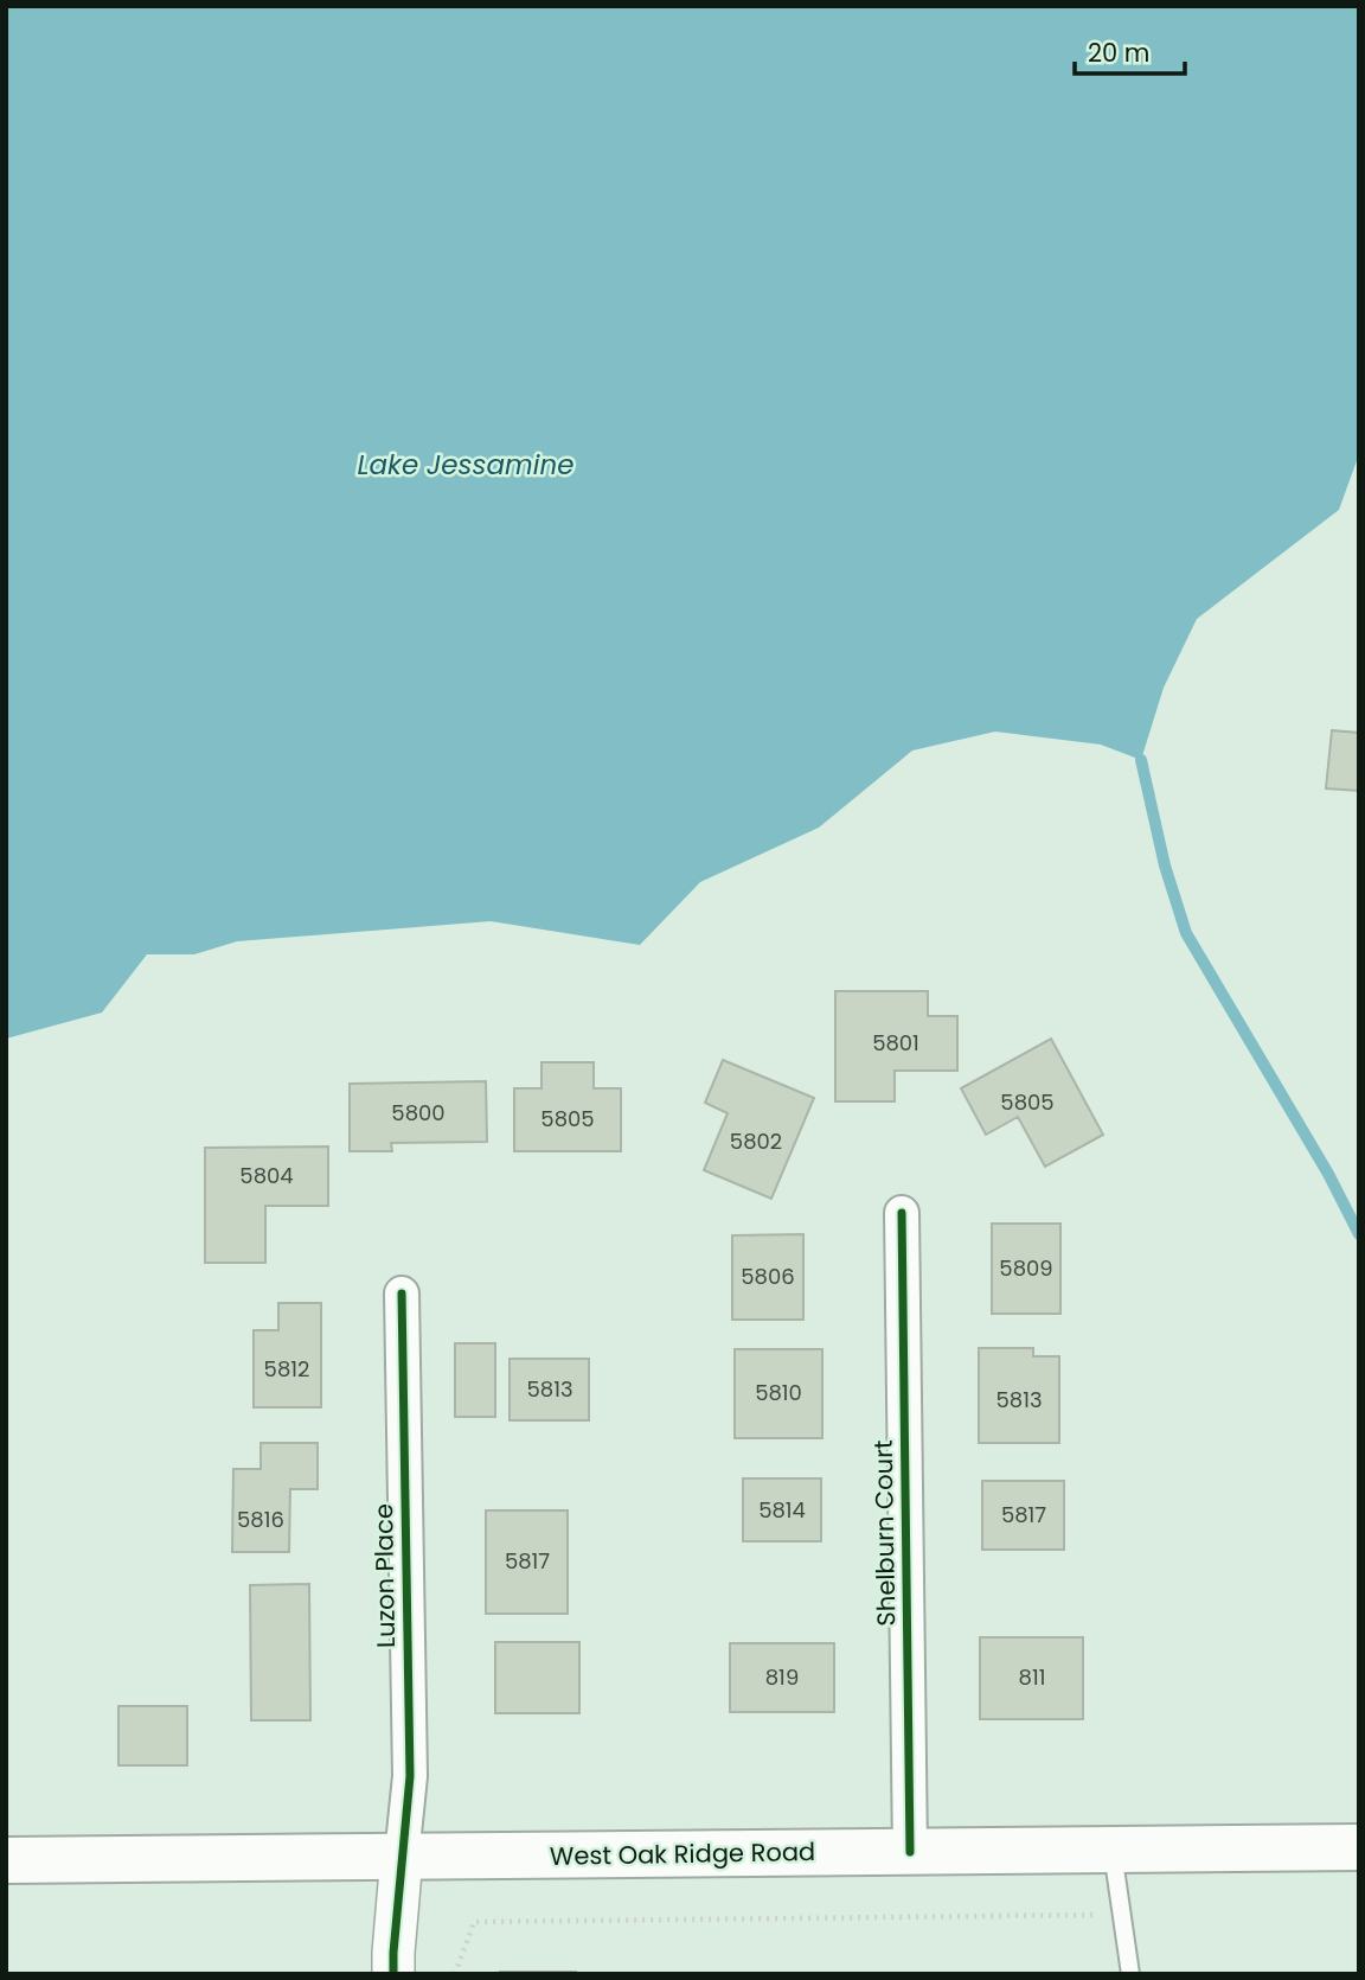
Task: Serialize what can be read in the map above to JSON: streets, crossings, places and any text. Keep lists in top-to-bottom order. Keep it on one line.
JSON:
{"streets":{"main road":["West Oak Ridge Road"],"street":["Shelburn Court","Luzon Place"]},"crossings":[["Shelburn Court","West Oak Ridge Road"],["Luzon Place","West Oak Ridge Road"]],"water":["Lake Jessamine"],"house_numbers":["5801","5805","5800","5805","5802","5804","5809","5806","5812","5813","5810","5813","5814","5817","5816","5817","819","811"],"scale_bar":"20 m"}
